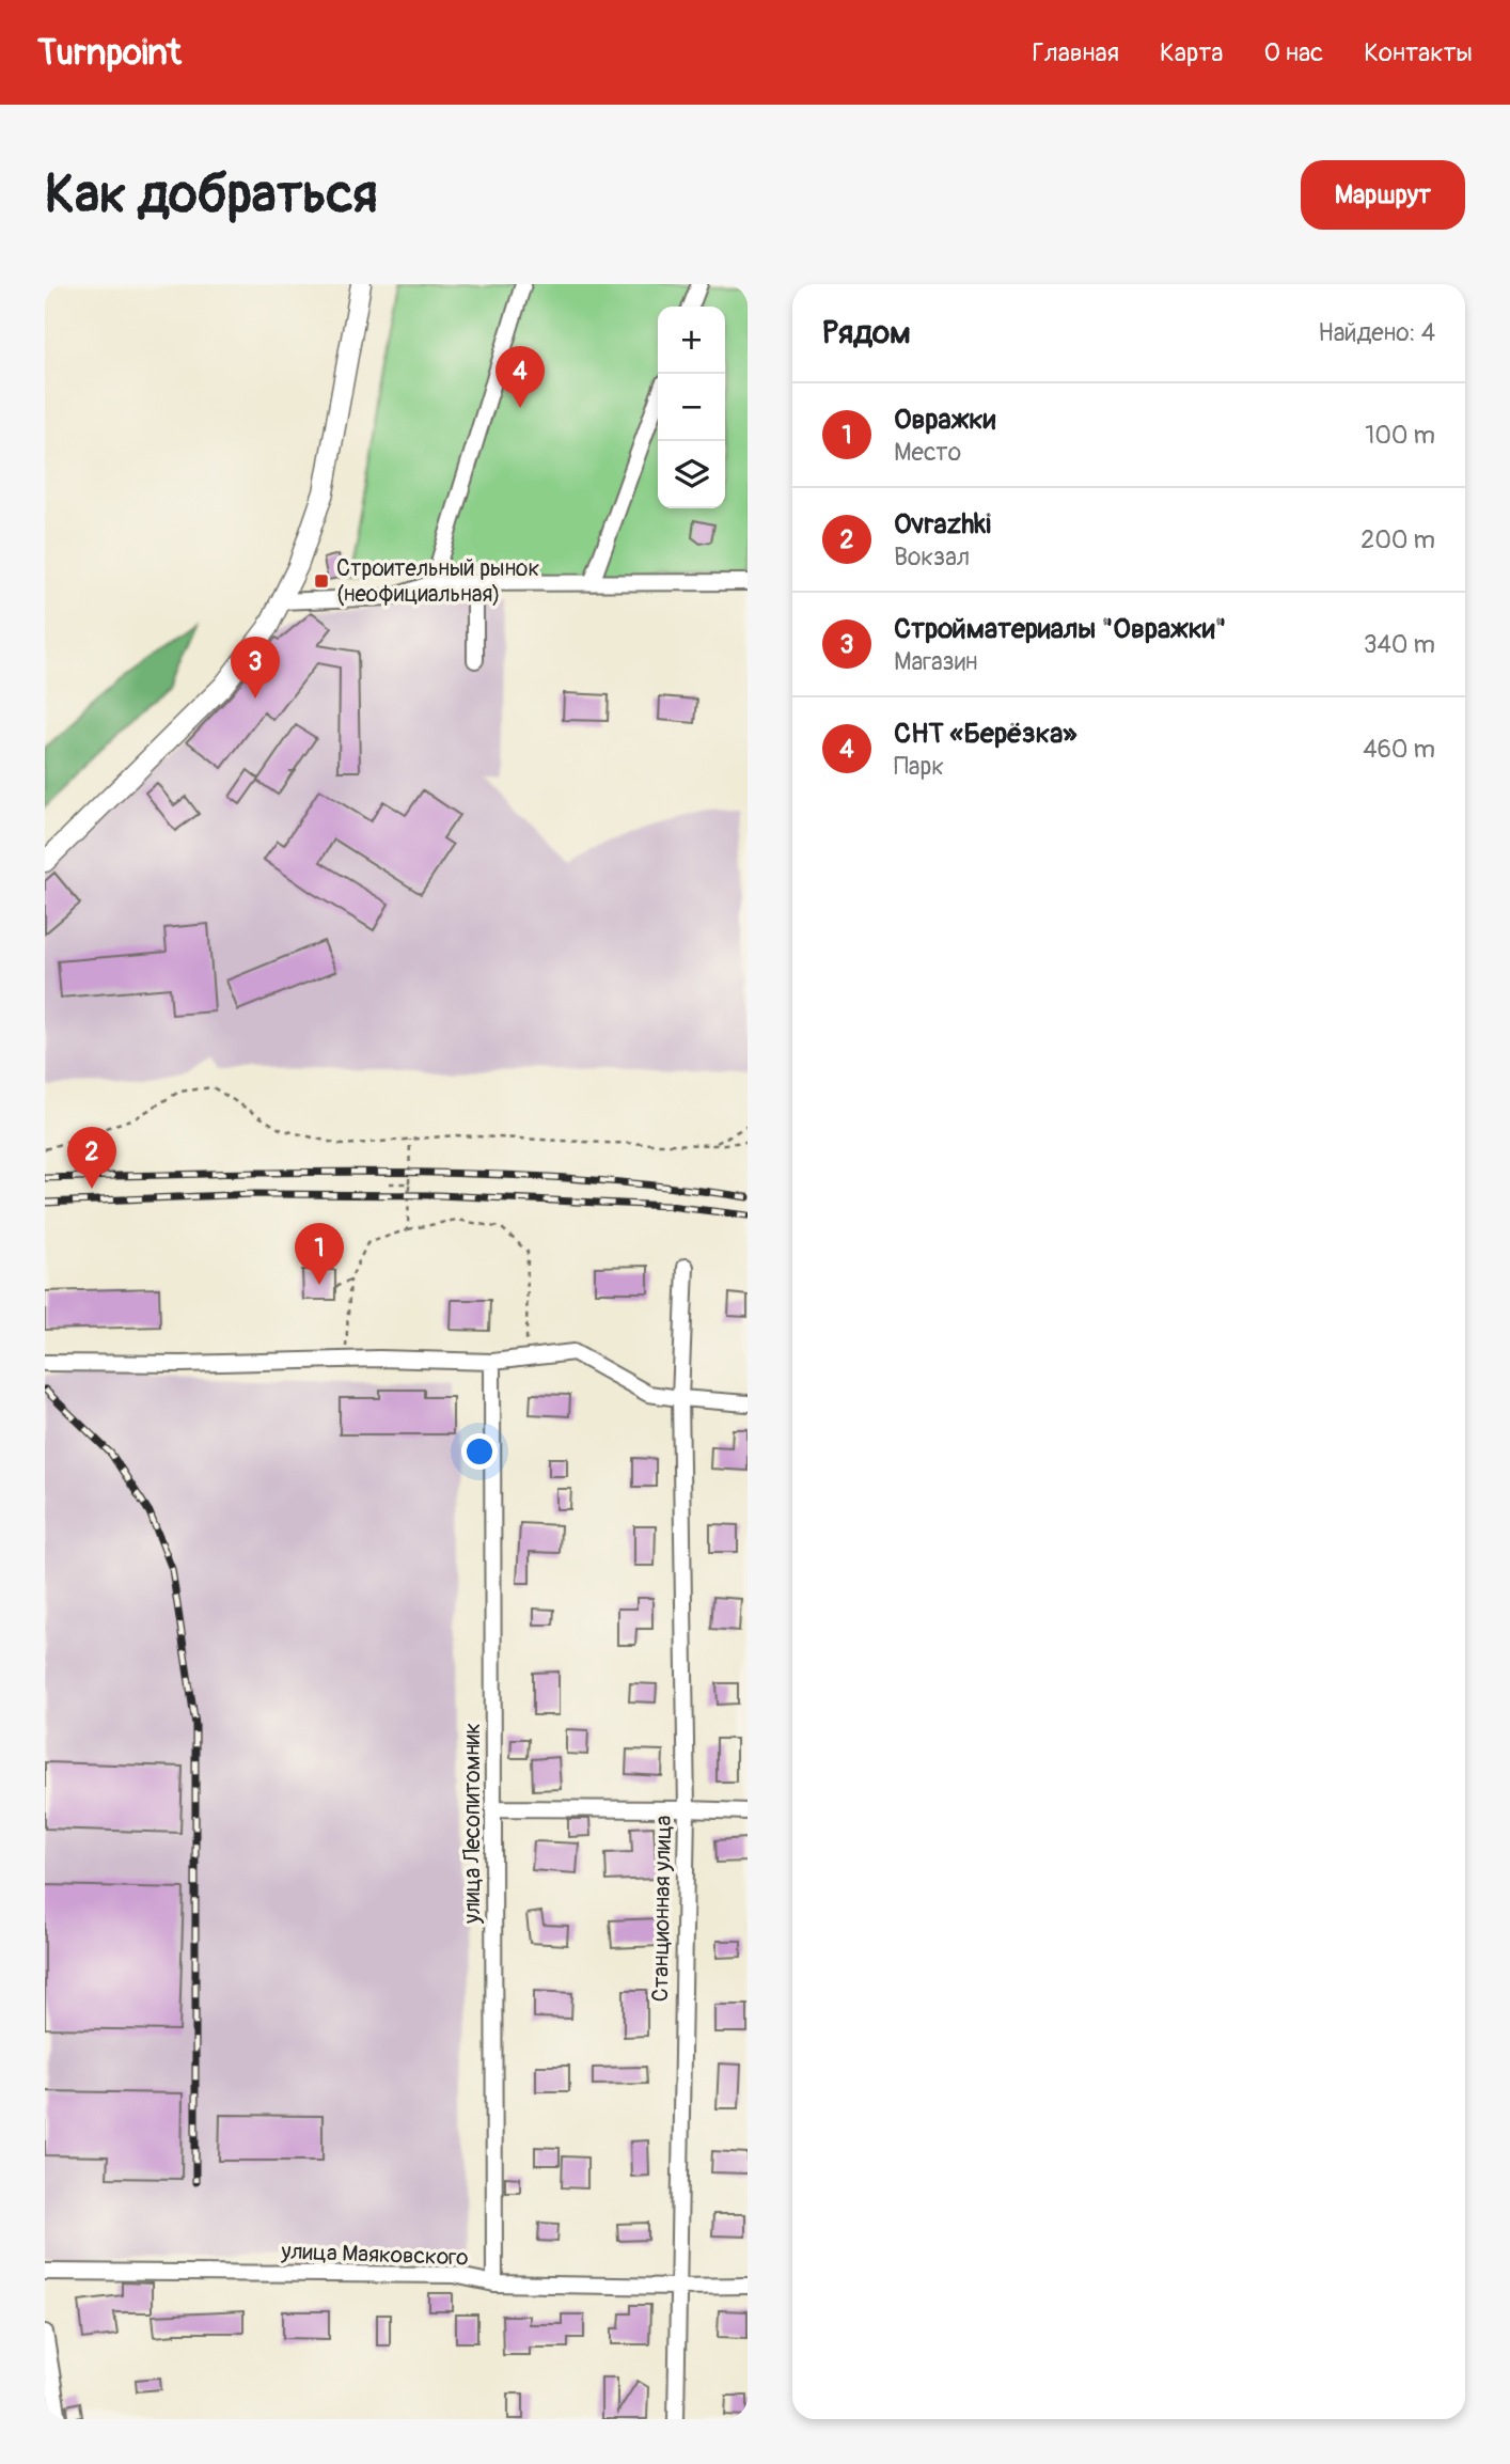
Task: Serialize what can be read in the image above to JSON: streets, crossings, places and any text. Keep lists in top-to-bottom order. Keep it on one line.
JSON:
{"streets":{"street":["улица Лесопитомник","Станционная улица","улица Маяковского"]},"crossings":[["улица Лесопитомник","улица Маяковского"],["Станционная улица","улица Маяковского"]],"places":{"transit":["Строительный рынок (неофициальная)"]},"page":{"header":"Turnpoint","nav":["Главная","Карта","О нас","Контакты"],"buttons":"Маршрут","title":"Как добраться","heading":["Рядом","Найдено: 4"],"map_buttons":["+","−"],"pins":["4","3","2","1"],"list":[{"mark":"1","name":"Овражки","note":"Место","value":"100 m"},{"mark":"2","name":"Ovrazhki","note":"Вокзал","value":"200 m"},{"mark":"3","name":"Стройматериалы \"Овражки\"","note":"Магазин","value":"340 m"},{"mark":"4","name":"СНТ «Берёзка»","note":"Парк","value":"460 m"}]}}
